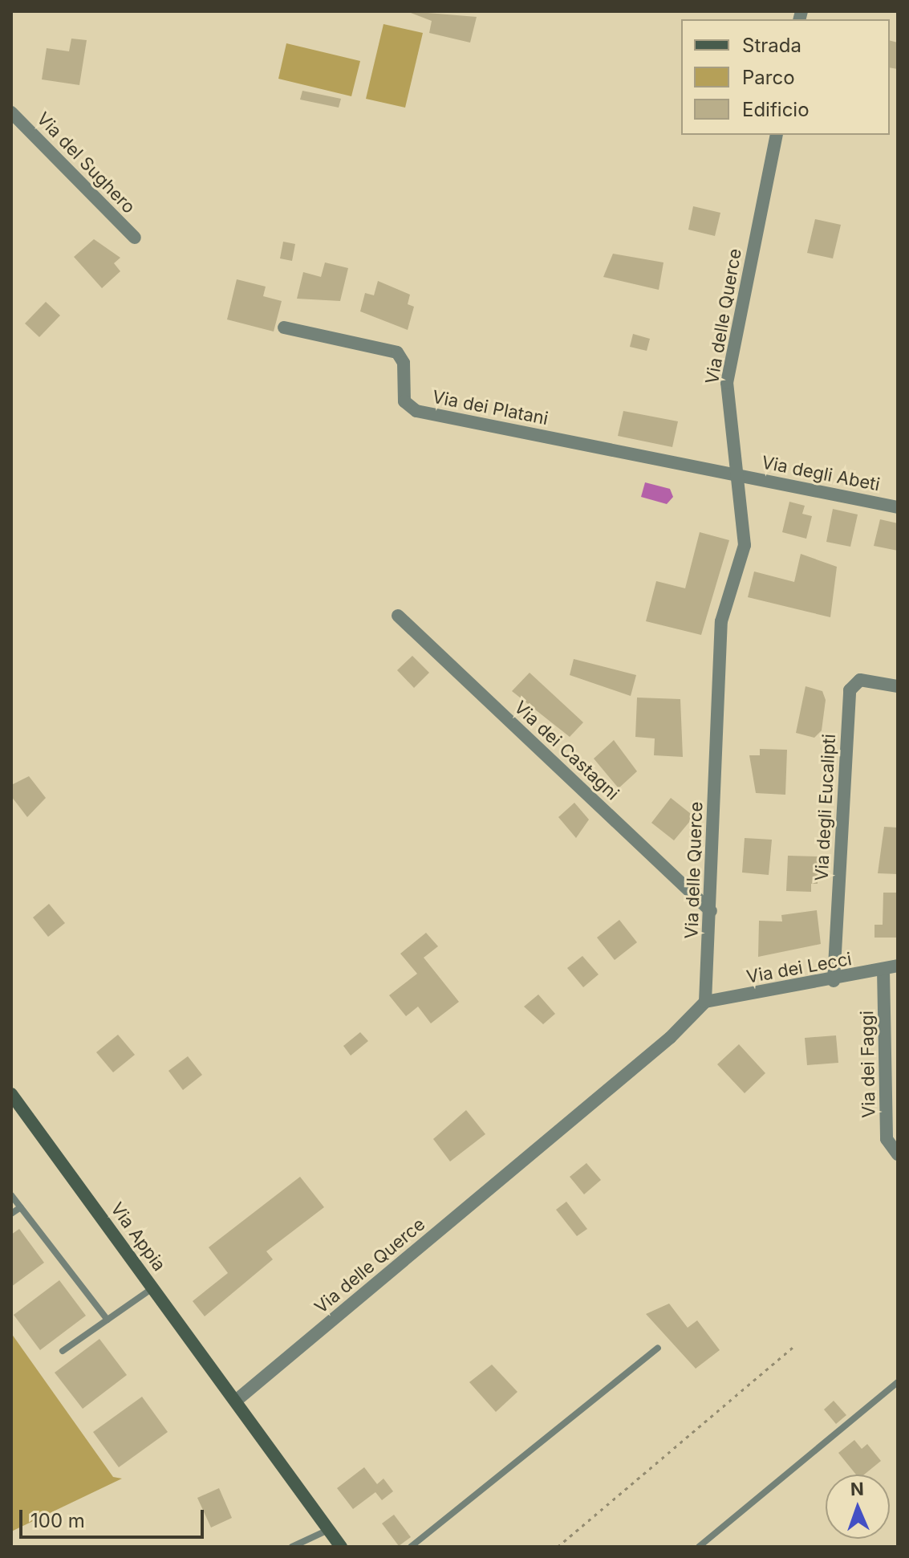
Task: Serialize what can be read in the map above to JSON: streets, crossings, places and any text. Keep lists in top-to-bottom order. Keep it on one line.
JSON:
{"streets":{"street":["Via del Sughero","Via delle Querce","Via dei Platani","Via degli Abeti","Via dei Castagni","Via degli Eucalipti","Via dei Lecci","Via dei Faggi","Via Appia"]},"crossings":[["Via delle Querce","Via dei Platani"],["Via delle Querce","Via degli Abeti"],["Via delle Querce","Via dei Castagni"],["Via delle Querce","Via dei Lecci"],["Via delle Querce","Via Appia"],["Via dei Platani","Via degli Abeti"],["Via degli Eucalipti","Via dei Lecci"],["Via dei Lecci","Via dei Faggi"]],"legend":["Strada","Parco","Edificio"],"scale_bar":"100 m","north":"top"}
